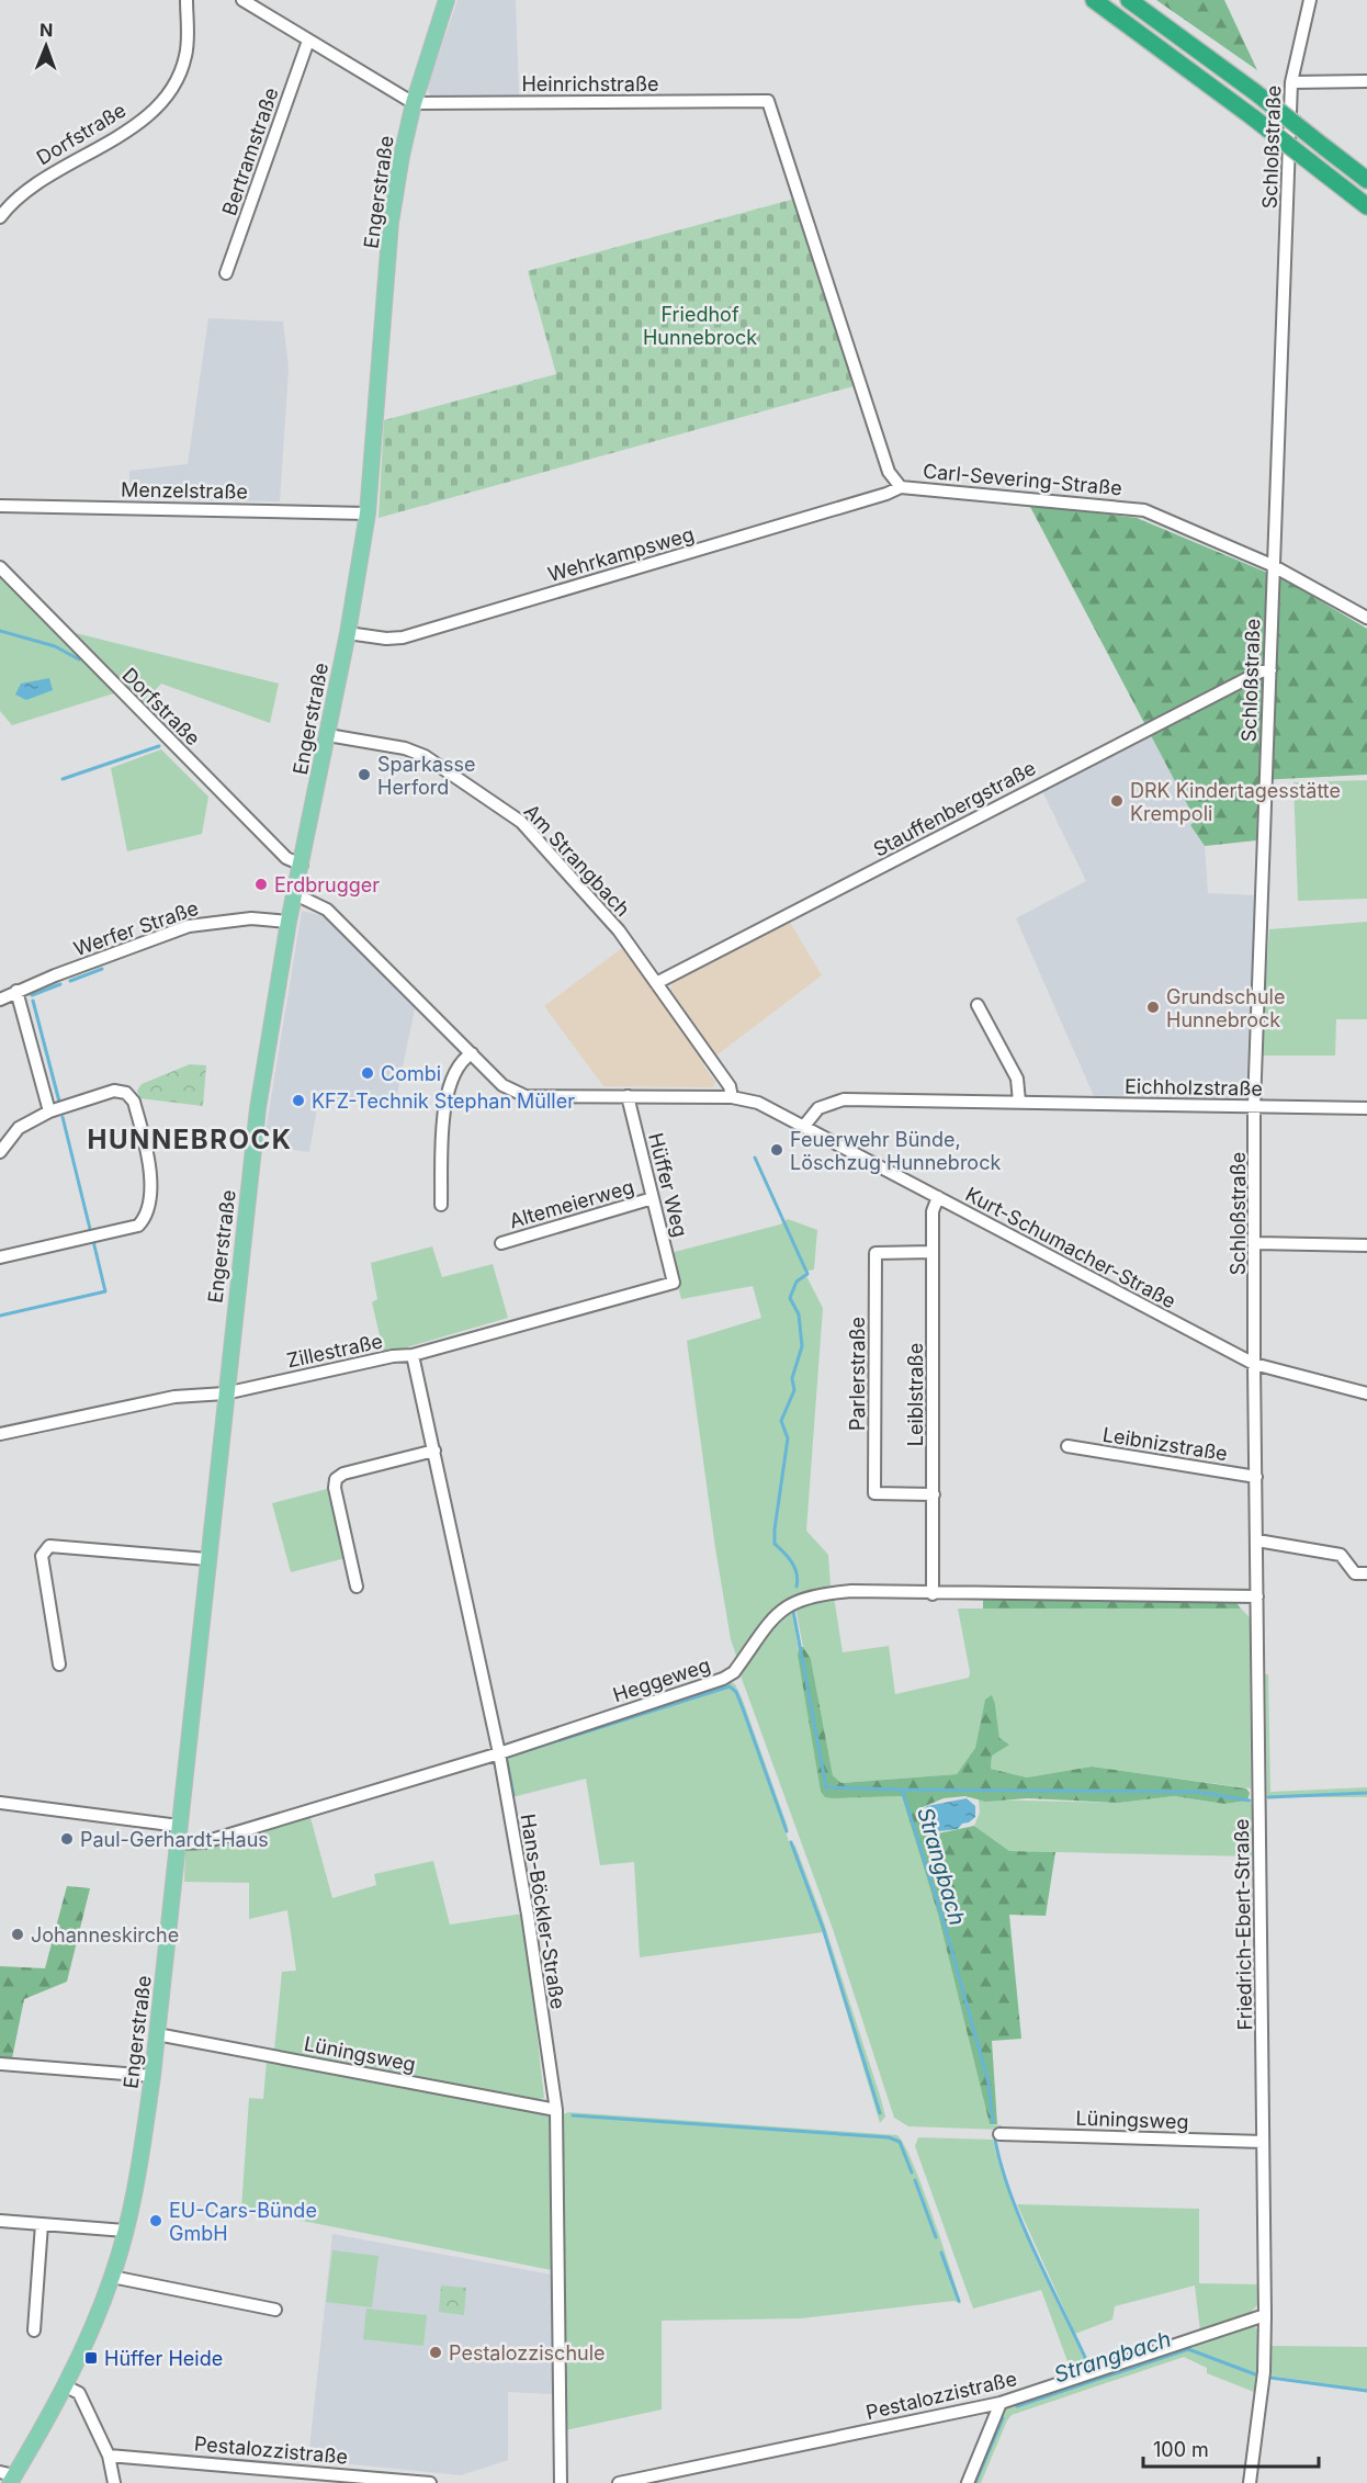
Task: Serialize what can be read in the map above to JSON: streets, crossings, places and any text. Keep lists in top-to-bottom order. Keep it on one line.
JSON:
{"streets":{"main road":["Engerstraße"],"street":["Heinrichstraße","Dorfstraße","Schloßstraße","Bertramstraße","Carl-Severing-Straße","Menzelstraße","Wehrkampsweg","Stauffenbergstraße","Am Strangbach","Werfer Straße","Eichholzstraße","Hüffer Weg","Altemeierweg","Kurt-Schumacher-Straße","Zillestraße","Parlerstraße","Leiblstraße","Leibnizstraße","Heggeweg","Hans-Böckler-Straße","Friedrich-Ebert-Straße","Lüningsweg","Pestalozzistraße"]},"crossings":[["Heinrichstraße","Engerstraße"],["Heinrichstraße","Carl-Severing-Straße"],["Dorfstraße","Engerstraße"],["Schloßstraße","Carl-Severing-Straße"],["Schloßstraße","Stauffenbergstraße"],["Schloßstraße","Eichholzstraße"],["Schloßstraße","Kurt-Schumacher-Straße"],["Schloßstraße","Friedrich-Ebert-Straße"],["Engerstraße","Menzelstraße"],["Engerstraße","Wehrkampsweg"],["Engerstraße","Am Strangbach"],["Engerstraße","Werfer Straße"],["Engerstraße","Kurt-Schumacher-Straße"],["Engerstraße","Zillestraße"],["Engerstraße","Heggeweg"],["Engerstraße","Lüningsweg"],["Carl-Severing-Straße","Wehrkampsweg"],["Stauffenbergstraße","Am Strangbach"],["Am Strangbach","Kurt-Schumacher-Straße"],["Eichholzstraße","Kurt-Schumacher-Straße"],["Hüffer Weg","Altemeierweg"],["Hüffer Weg","Kurt-Schumacher-Straße"],["Hüffer Weg","Zillestraße"],["Kurt-Schumacher-Straße","Leiblstraße"],["Kurt-Schumacher-Straße","Friedrich-Ebert-Straße"],["Zillestraße","Hans-Böckler-Straße"],["Parlerstraße","Leiblstraße"],["Leiblstraße","Heggeweg"],["Leibnizstraße","Friedrich-Ebert-Straße"],["Heggeweg","Hans-Böckler-Straße"],["Heggeweg","Friedrich-Ebert-Straße"],["Hans-Böckler-Straße","Lüningsweg"],["Friedrich-Ebert-Straße","Lüningsweg"],["Friedrich-Ebert-Straße","Pestalozzistraße"]],"districts":["HUNNEBROCK"],"water":["Strangbach"],"parks":["Friedhof Hunnebrock"],"places":{"other":["Sparkasse Herford","DRK Kindertagesstätte Krempoli","Erdbrugger","Grundschule Hunnebrock","Combi","KFZ-Technik Stephan Müller","Feuerwehr Bünde, Löschzug Hunnebrock","Paul-Gerhardt-Haus","Johanneskirche","EU-Cars-Bünde GmbH","Pestalozzischule"],"transit":["Hüffer Heide"]},"scale_bar":"100 m","north":"top"}
